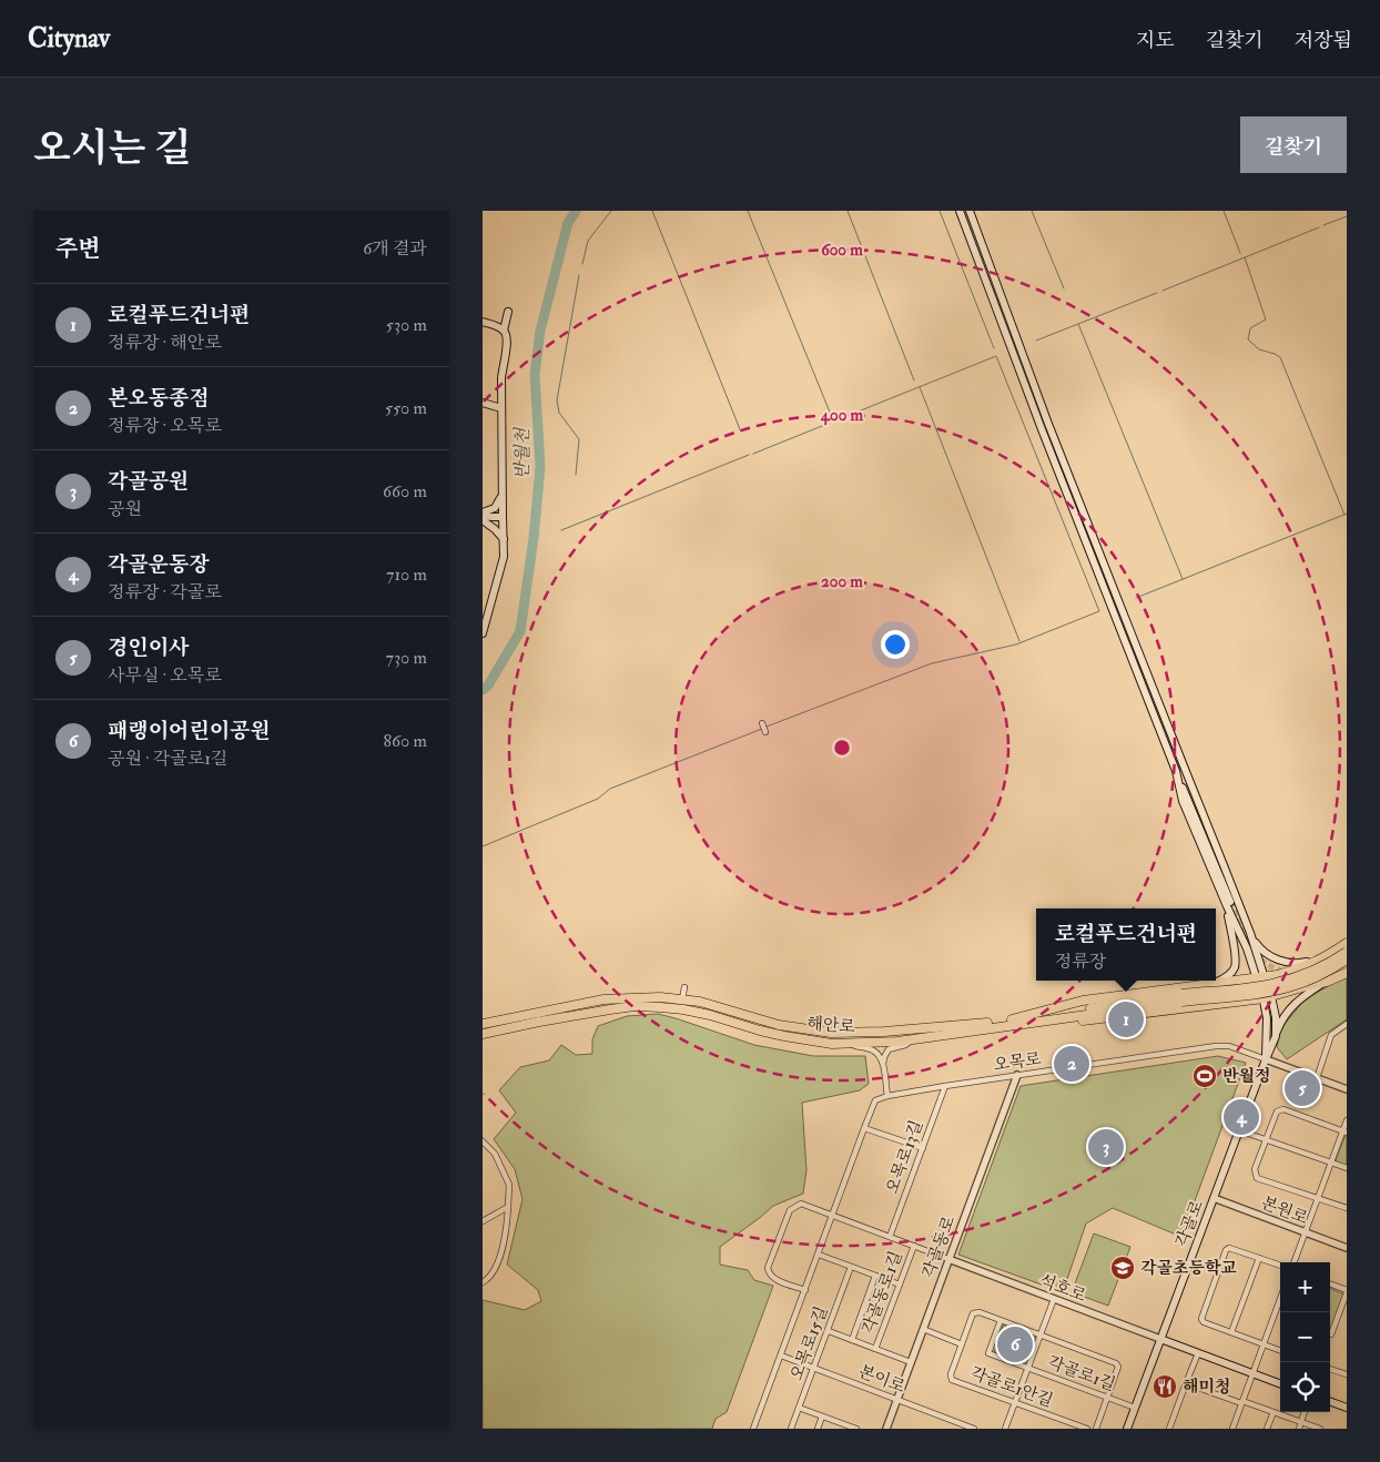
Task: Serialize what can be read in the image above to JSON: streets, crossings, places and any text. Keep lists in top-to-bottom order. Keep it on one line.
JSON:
{"streets":{"main road":["해안로","각골로","석호로"],"street":["오목로","오목로13길","본원로","각골동로","각골동로1길","오목로15길","각골로1길","본이로","각골로1안길"]},"crossings":[["오목로","오목로13길"],["오목로","각골로"],["오목로","각골동로"],["오목로13길","석호로"],["본원로","각골로"],["각골로","석호로"],["각골로","각골로1길"],["각골동로","석호로"],["각골동로","각골동로1길"],["각골동로","본이로"],["석호로","각골동로1길"],["각골동로1길","오목로15길"],["오목로15길","본이로"],["각골로1길","각골로1안길"]],"water":["반월천"],"places":{"sports":["반월정"],"school or university":["각골초등학교"],"restaurant":["해미청"]},"page":{"header":"Citynav","nav":["지도","길찾기","저장됨"],"title":"오시는 길","buttons":"길찾기","heading":["주변","6개 결과"],"list":[{"mark":"1","name":"로컬푸드건너편","note":"정류장 · 해안로","value":"530 m"},{"mark":"2","name":"본오동종점","note":"정류장 · 오목로","value":"550 m"},{"mark":"3","name":"각골공원","note":"공원","value":"660 m"},{"mark":"4","name":"각골운동장","note":"정류장 · 각골로","value":"710 m"},{"mark":"5","name":"경인이사","note":"사무실 · 오목로","value":"730 m"},{"mark":"6","name":"패랭이어린이공원","note":"공원 · 각골로1길","value":"860 m"}],"popup":["로컬푸드건너편","정류장"],"pins":["1","2","5","4","3","6"],"map_buttons":["+","−"]},"rings":["600 m","400 m","200 m"]}
